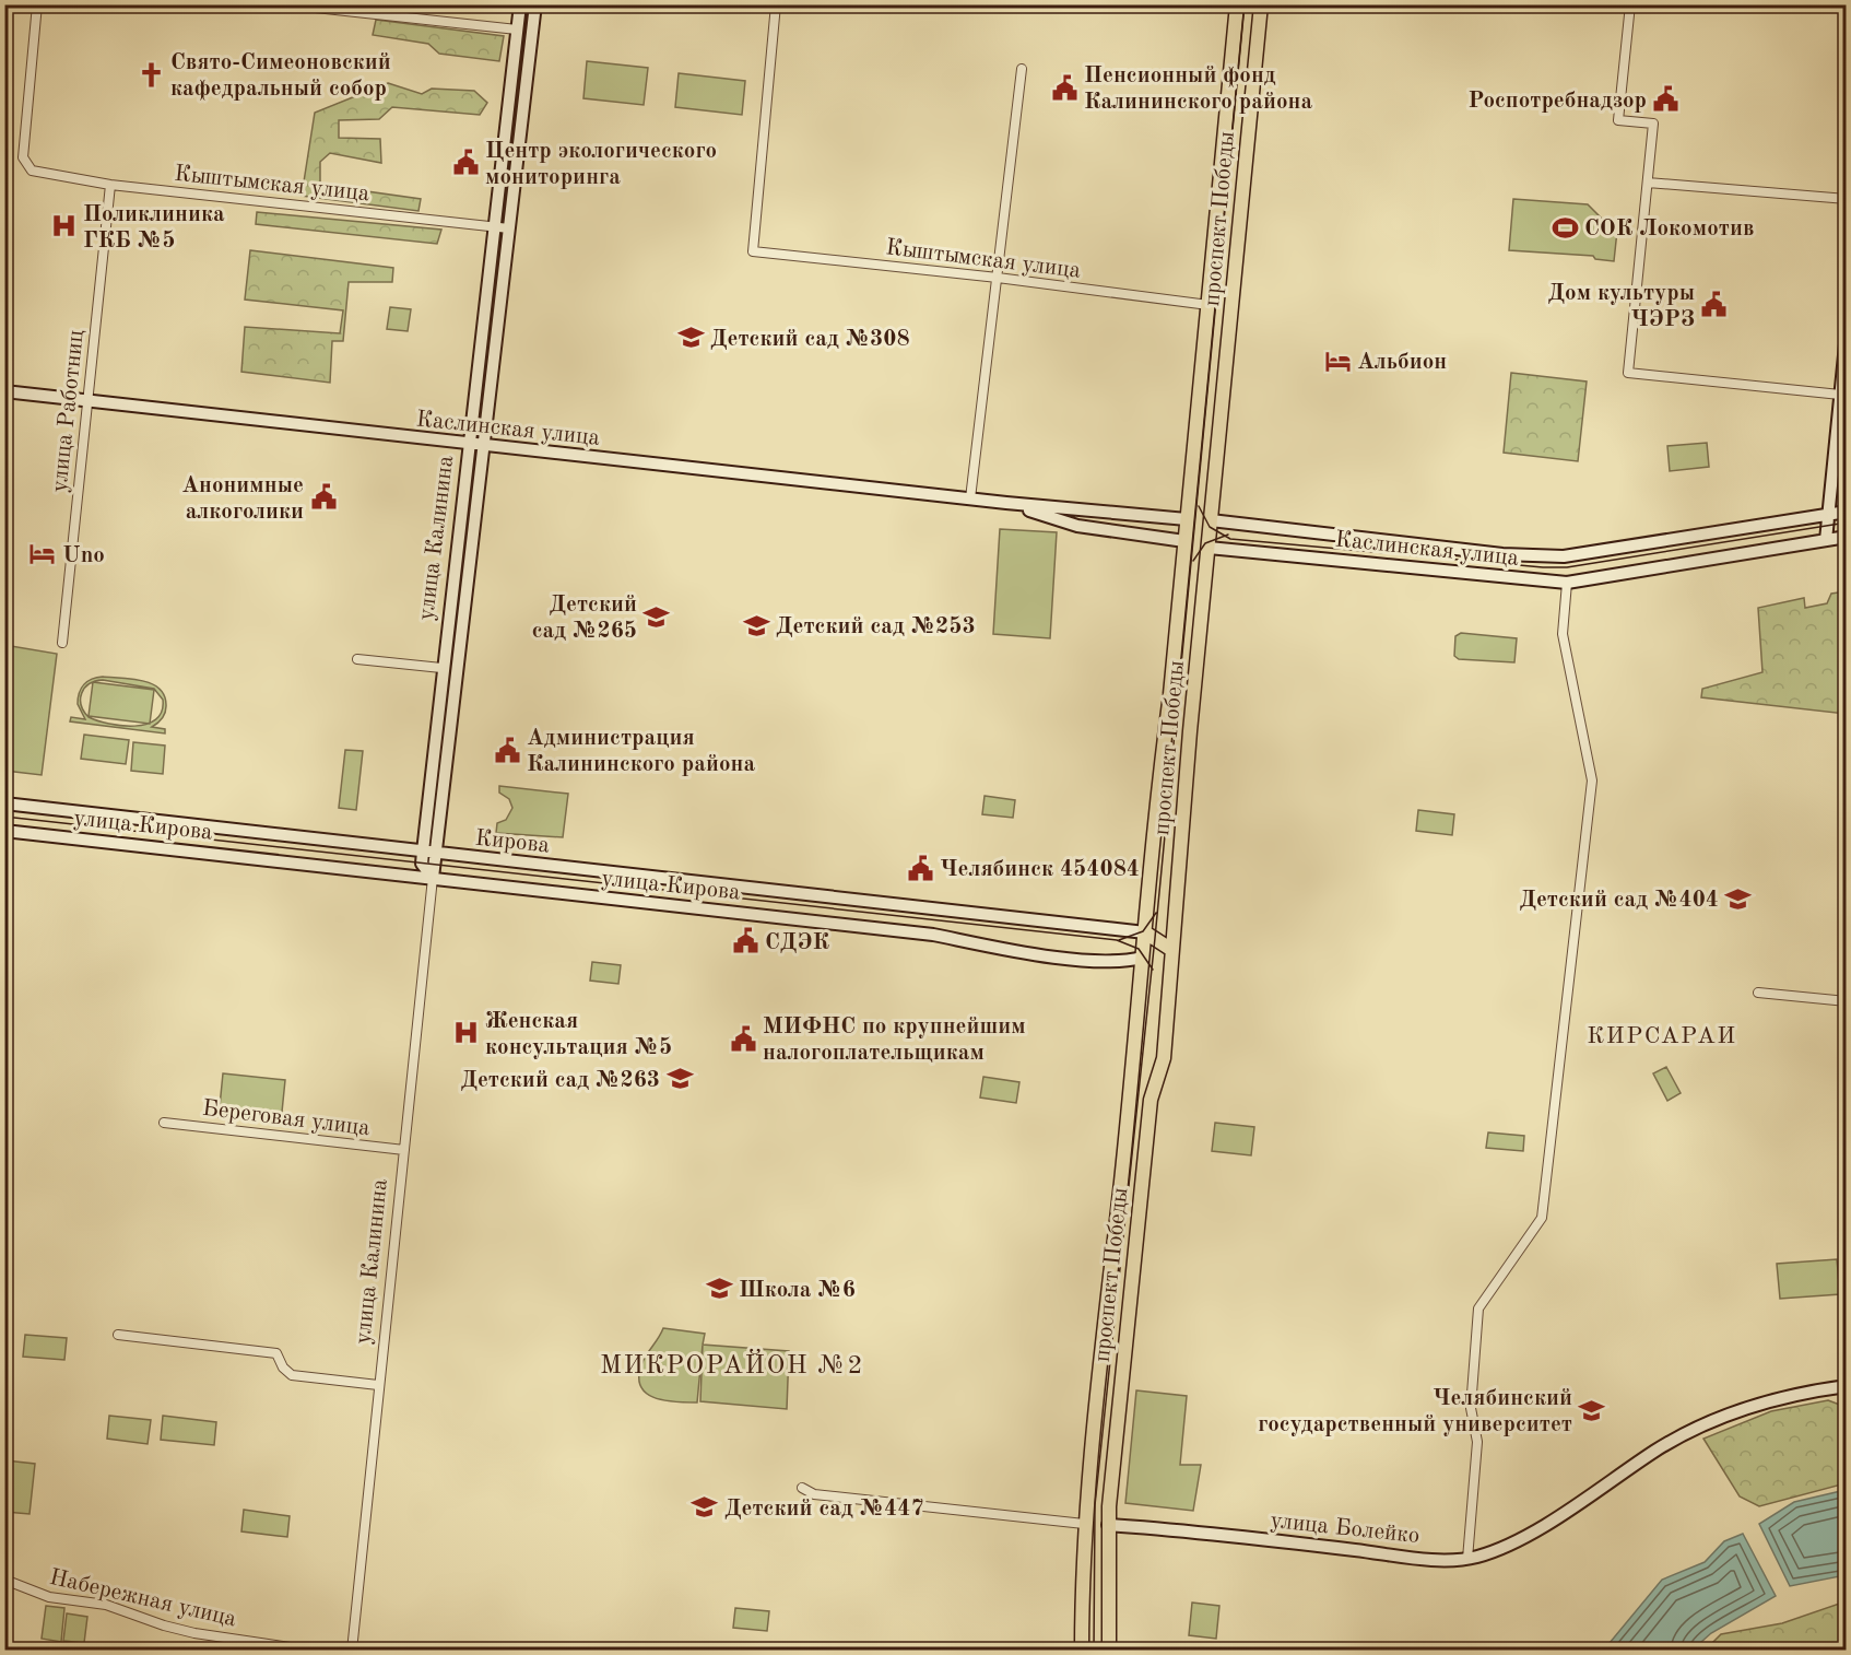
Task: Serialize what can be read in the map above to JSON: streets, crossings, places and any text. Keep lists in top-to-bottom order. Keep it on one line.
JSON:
{"streets":{"main road":["проспект Победы","Каслинская улица","улица Калинина","улица Кирова","Кирова","улица Болейко"],"street":["Кыштымская улица","улица Работниц","Береговая улица","Набережная улица"]},"crossings":[["Кыштымская улица","проспект Победы"],["Кыштымская улица","улица Работниц"],["Кыштымская улица","улица Калинина"],["проспект Победы","Каслинская улица"],["проспект Победы","улица Кирова"],["проспект Победы","Кирова"],["проспект Победы","улица Болейко"],["улица Работниц","Каслинская улица"],["Каслинская улица","улица Калинина"],["улица Калинина","улица Кирова"],["улица Калинина","Кирова"],["улица Калинина","Береговая улица"]],"districts":["КИРСАРАИ","МИКРОРАЙОН №2"],"places":{"church":["Свято-Симеоновский кафедральный собор"],"public building":["Пенсионный фонд Калининского района","Роспотребнадзор","Центр экологического мониторинга","Дом культуры ЧЭРЗ","Анонимные алкоголики","Администрация Калининского района","Челябинск 454084","СДЭК","МИФНС по крупнейшим налогоплательщикам"],"hospital":["Поликлиника ГКБ №5","Женская консультация №5"],"sports":["СОК Локомотив"],"school or university":["Детский сад №308","Детский сад №265","Детский сад №253","Детский сад №404","Детский сад №263","Школа №6","Челябинский государственный университет","Детский сад №447"],"hotel":["Альбион","Uno"]}}
